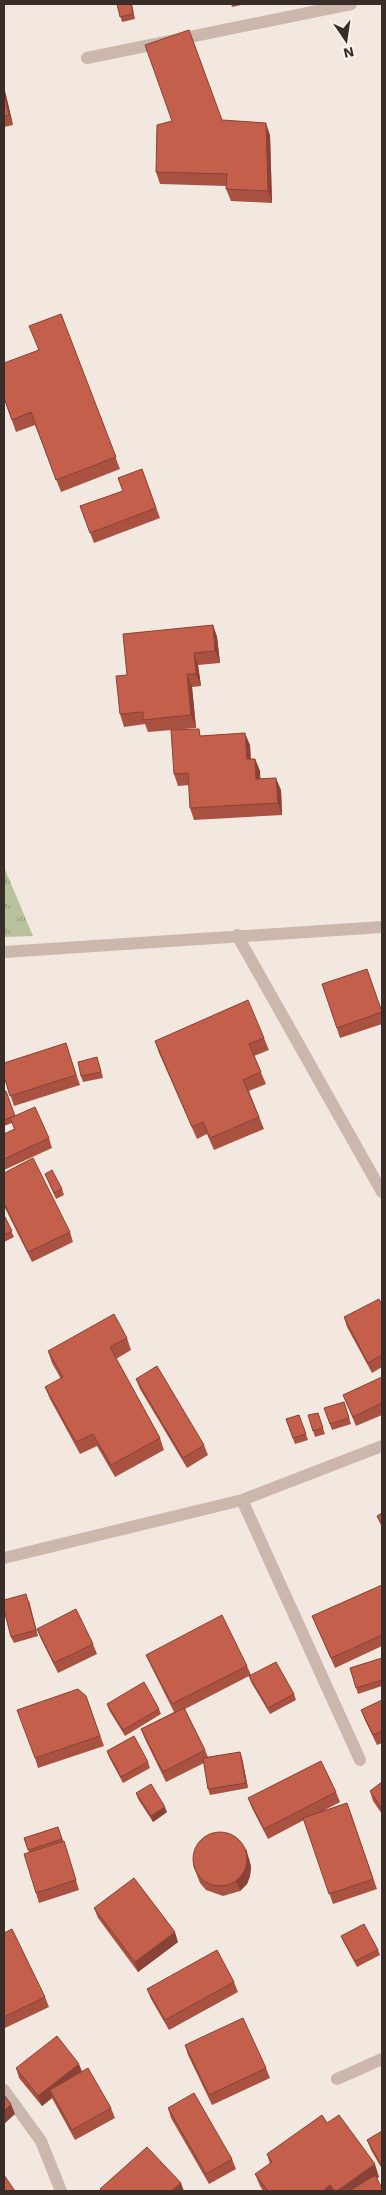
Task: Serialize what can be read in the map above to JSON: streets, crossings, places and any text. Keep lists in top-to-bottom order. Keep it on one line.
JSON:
{"north":"bottom"}
